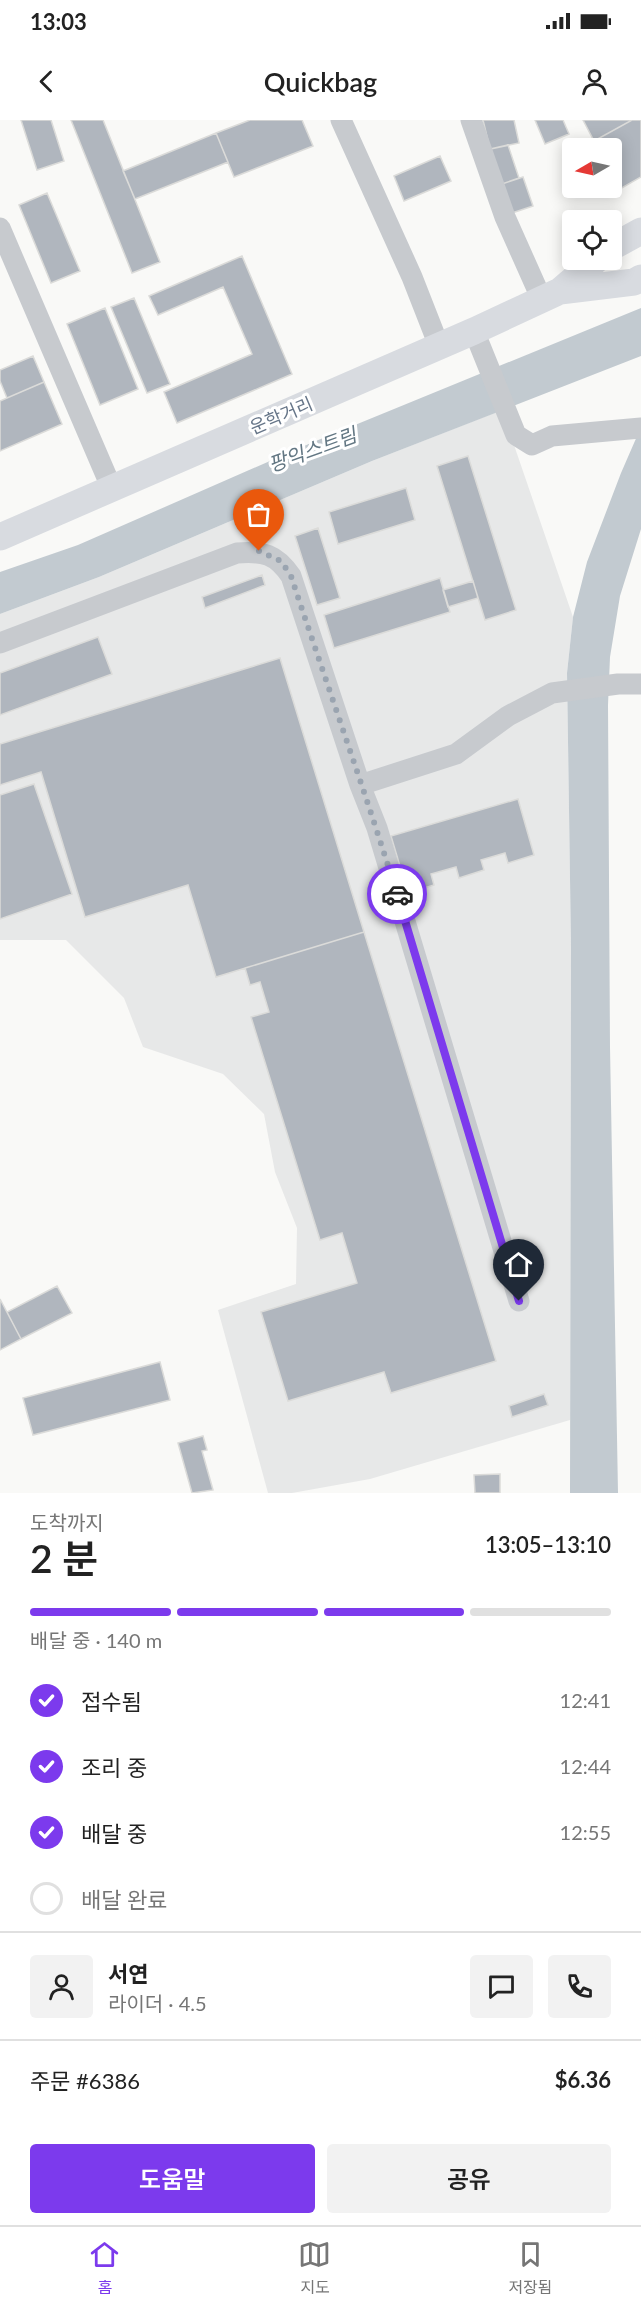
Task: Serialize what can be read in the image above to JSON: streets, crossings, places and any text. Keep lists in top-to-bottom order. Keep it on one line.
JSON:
{"streets":{"main road":["운학거리"]},"water":["팡익스트림"],"north":"left","page":{"status":"13:03","header":"Quickbag","heading":["2 분","도착까지","13:05–13:10"],"panel":["서연","라이더 · 4.5","주문 #6386","$6.36"],"bar":"배달 중 · 140 m","list":[["접수됨","12:41"],["조리 중","12:44"],["배달 중","12:55"],"배달 완료"],"buttons":["도움말","공유"],"tabs":["홈","지도","저장됨"]}}
